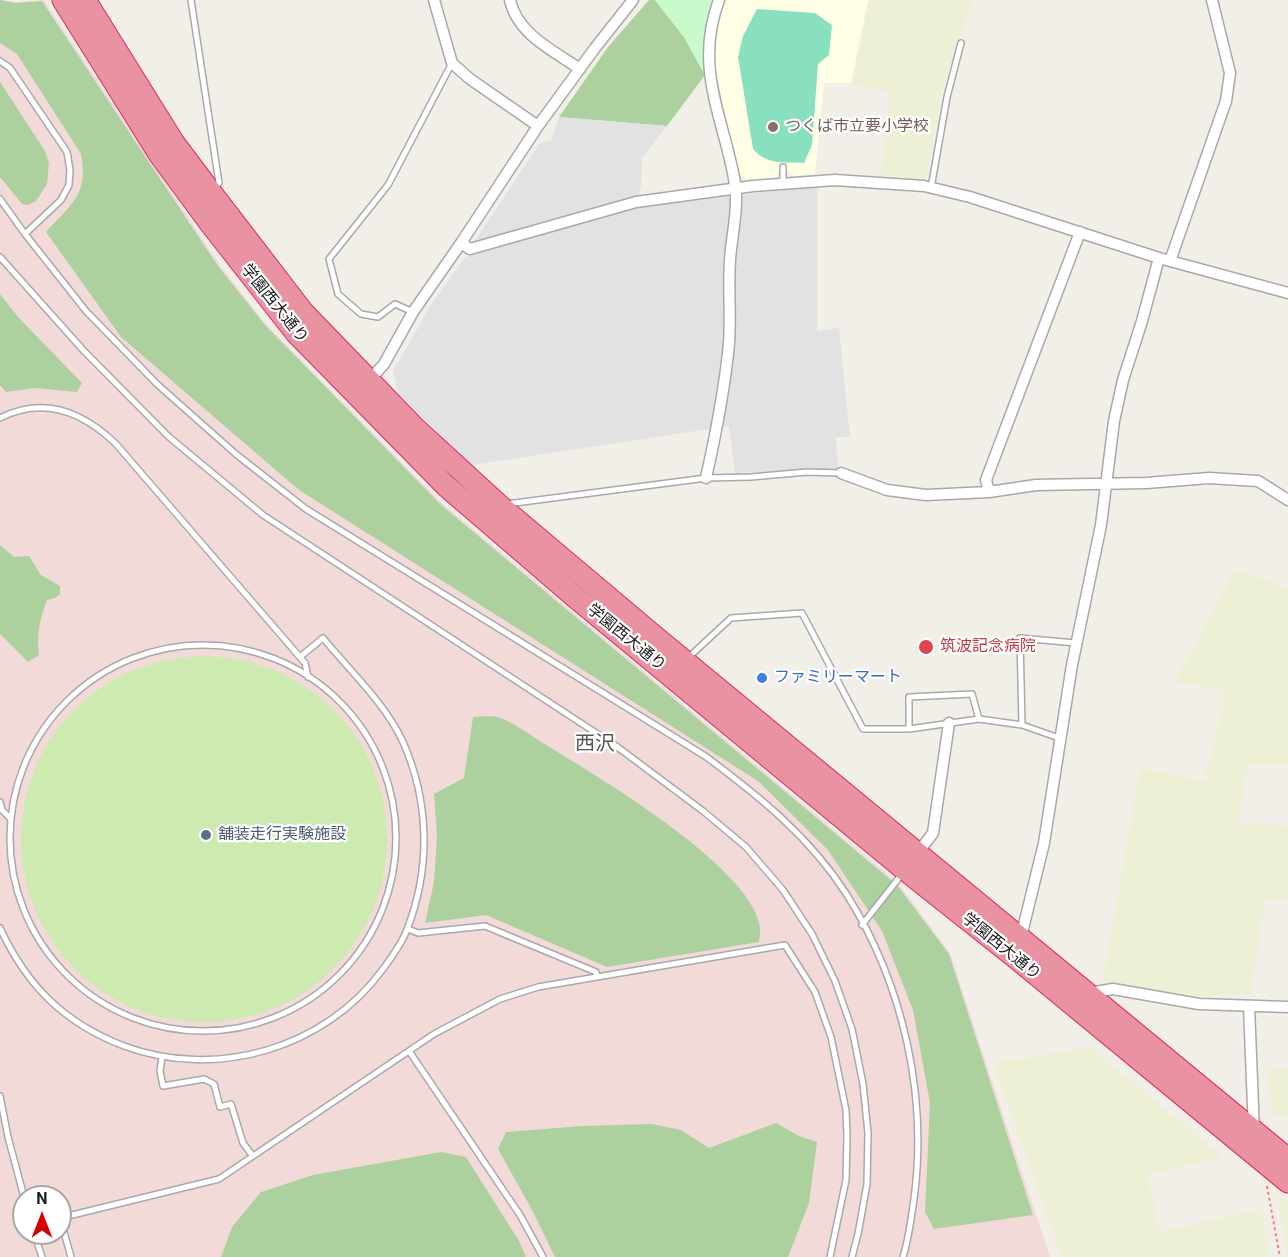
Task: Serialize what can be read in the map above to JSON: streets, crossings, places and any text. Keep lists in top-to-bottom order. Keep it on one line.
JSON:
{"streets":{"highway":["学園西大通り"]},"districts":["西沢"],"places":["つくば市立要小学校","筑波記念病院","ファミリーマート","舗装走行実験施設"],"north":"top"}
